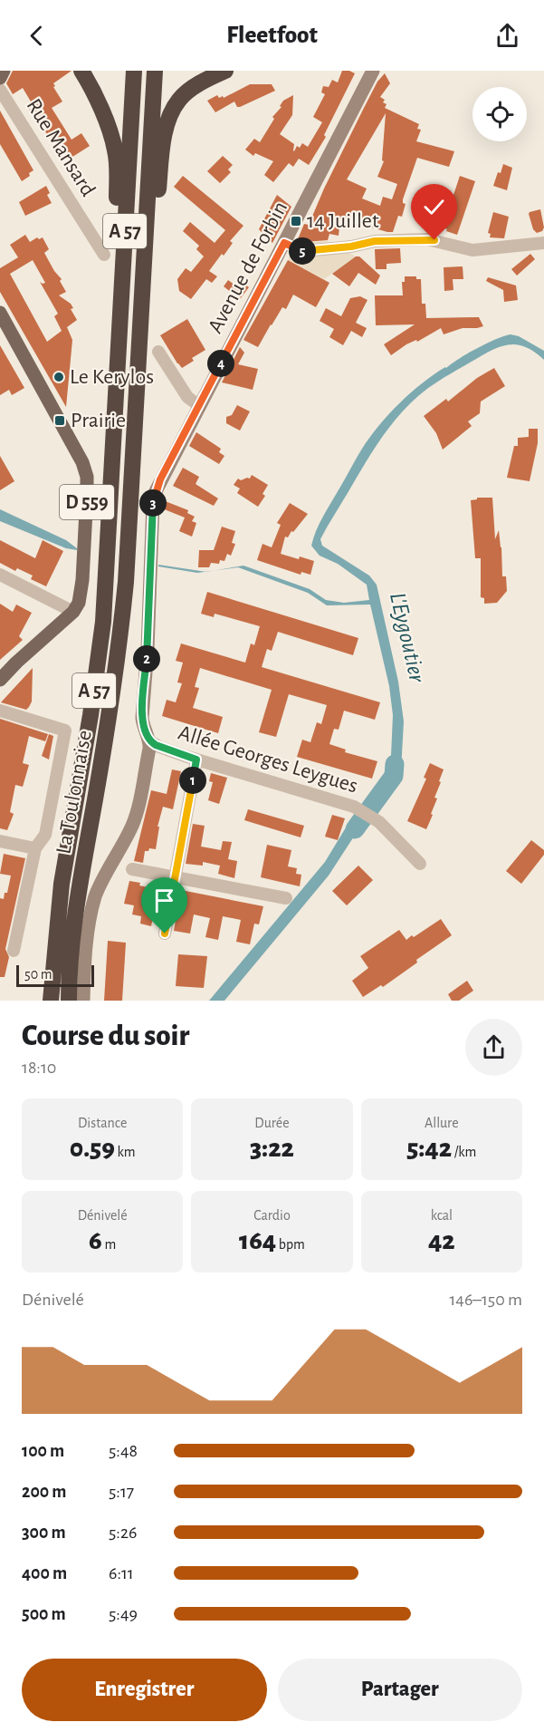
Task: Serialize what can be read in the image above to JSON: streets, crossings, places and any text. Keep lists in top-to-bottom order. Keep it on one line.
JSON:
{"streets":{"highway":["A 57","La Toulonnaise"],"main road":["D 559"],"street":["Rue Mansard","Avenue de Forbin","Allée Georges Leygues"]},"crossings":[["Avenue de Forbin","Allée Georges Leygues"]],"water":["L'Eygoutier"],"places":{"transit":["14 Juillet","Prairie"],"other":["Le Kerylos"]},"scale_bar":"50 m","page":{"header":"Fleetfoot","pins":["5","4","3","2","1"],"scale":"50 m","heading":["Course du soir","18:10"],"stats":[["Distance","0.59 km"],["Durée","3:22"],["Allure","5:42 /km"],["Dénivelé","6 m"],["Cardio","164 bpm"],["kcal","42"]],"chart":["Dénivelé","146–150 m"],"list":[{"name":"100 m","note":"5:48"},{"name":"200 m","note":"5:17"},{"name":"300 m","note":"5:26"},{"name":"400 m","note":"6:11"},{"name":"500 m","note":"5:49"}],"buttons":["Enregistrer","Partager"]}}
